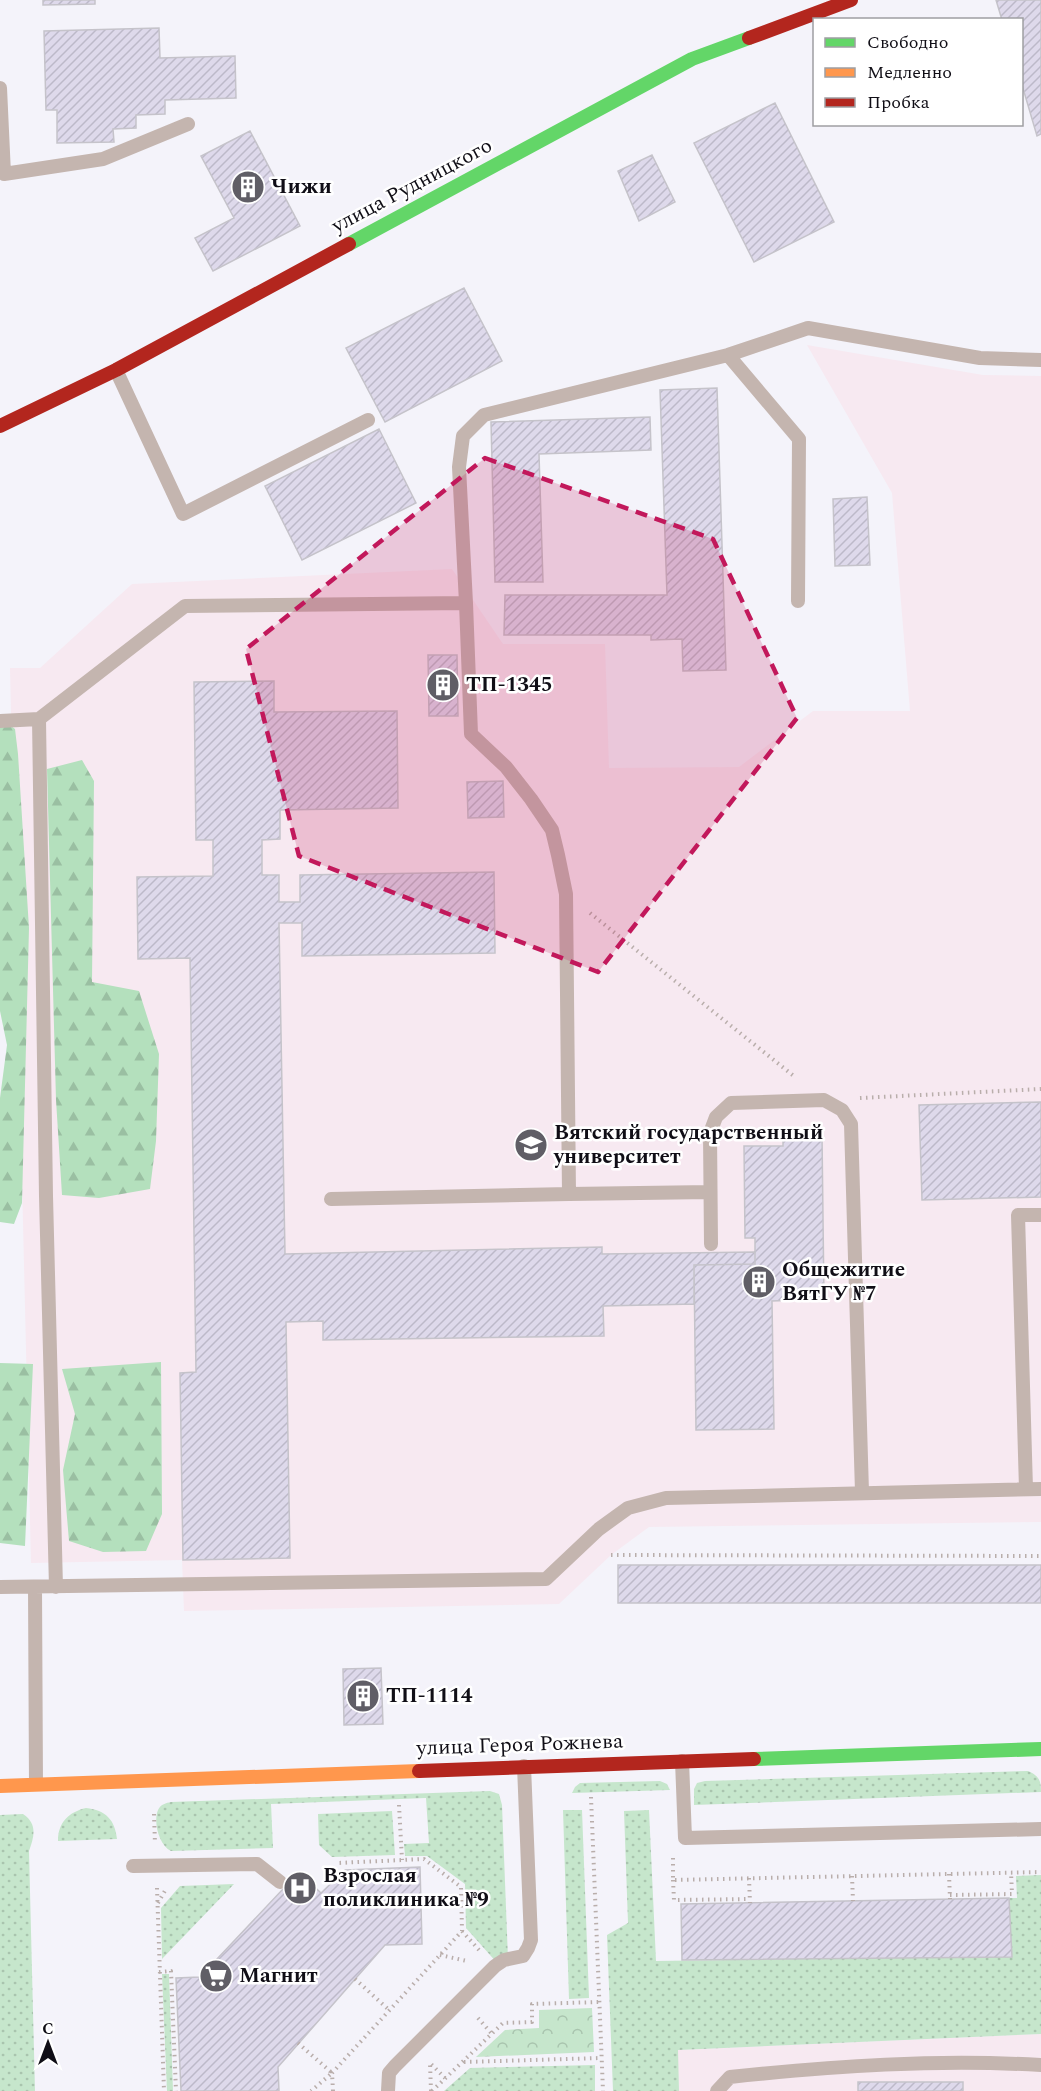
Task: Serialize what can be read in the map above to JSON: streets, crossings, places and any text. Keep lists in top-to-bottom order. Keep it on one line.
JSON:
{"streets":{"street":["улица Рудницкого","улица Героя Рожнева"]},"places":{"building":["Чижи","ТП-1345","Общежитие ВятГУ №7","ТП-1114"],"school or university":["Вятский государственный университет"],"hospital":["Взрослая поликлиника №9"],"supermarket":["Магнит"]},"legend":["Свободно","Медленно","Пробка"],"north":"top"}
